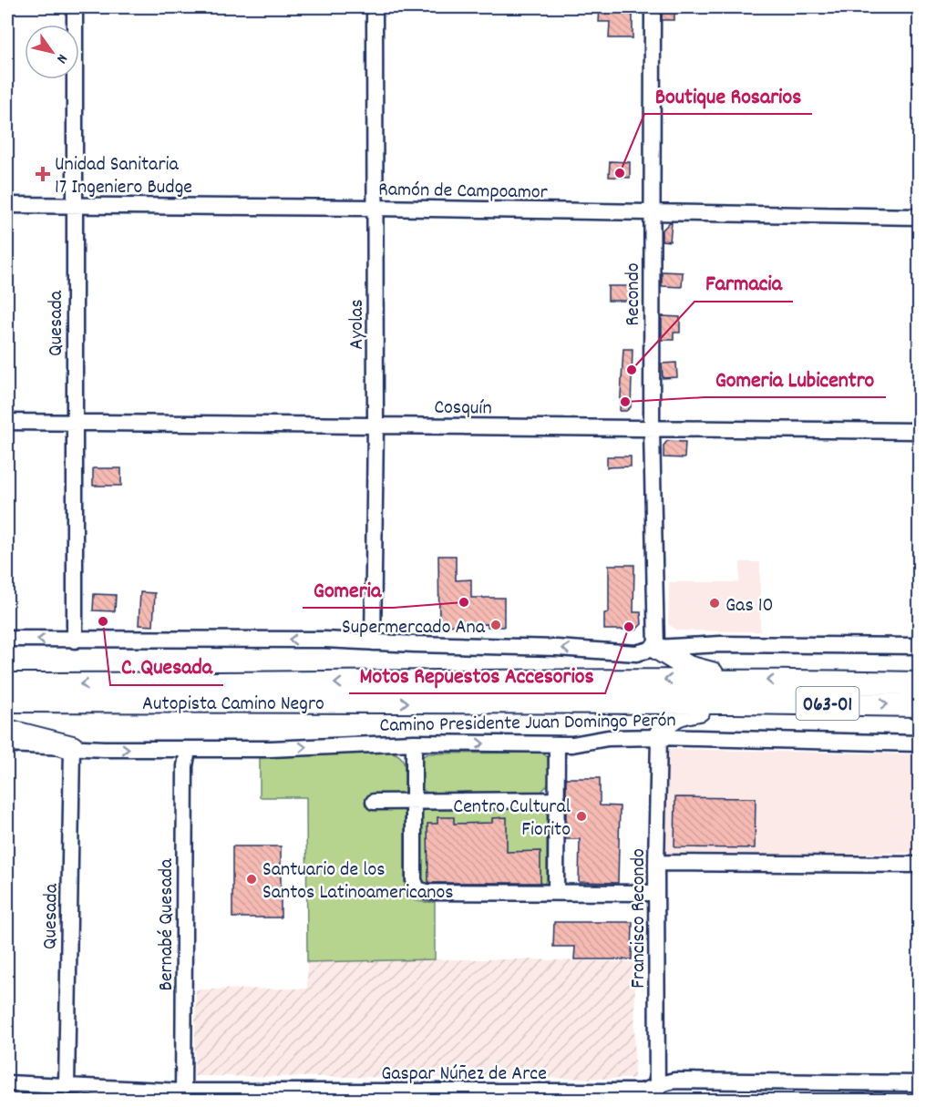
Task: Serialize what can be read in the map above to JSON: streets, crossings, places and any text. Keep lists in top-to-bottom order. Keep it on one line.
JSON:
{"streets":{"highway":["Autopista Camino Negro","063-01"],"street":["Ramón de Campoamor","Recondo","Quesada","Ayolas","Cosquín","Camino Presidente Juan Domingo Perón","Francisco Recondo","Bernabé Quesada","Gaspar Núñez de Arce"]},"crossings":[["Ramón de Campoamor","Recondo"],["Ramón de Campoamor","Quesada"],["Ramón de Campoamor","Ayolas"],["Recondo","Cosquín"],["Quesada","Cosquín"],["Quesada","Camino Presidente Juan Domingo Perón"],["Quesada","Gaspar Núñez de Arce"],["Ayolas","Cosquín"],["Camino Presidente Juan Domingo Perón","Francisco Recondo"],["Camino Presidente Juan Domingo Perón","Bernabé Quesada"],["Francisco Recondo","Gaspar Núñez de Arce"],["Bernabé Quesada","Gaspar Núñez de Arce"]],"places":{"other":["Boutique Rosarios","Farmacia","Gomeria Lubicentro","Gomeria","Gas 10","C. Quesada","Supermercado Ana","Motos Repuestos Accesorios","Centro Cultural Fiorito","Santuario de los Santos Latinoamericanos"],"health":["Unidad Sanitaria 17 Ingeniero Budge"]},"north":"bottom right"}
